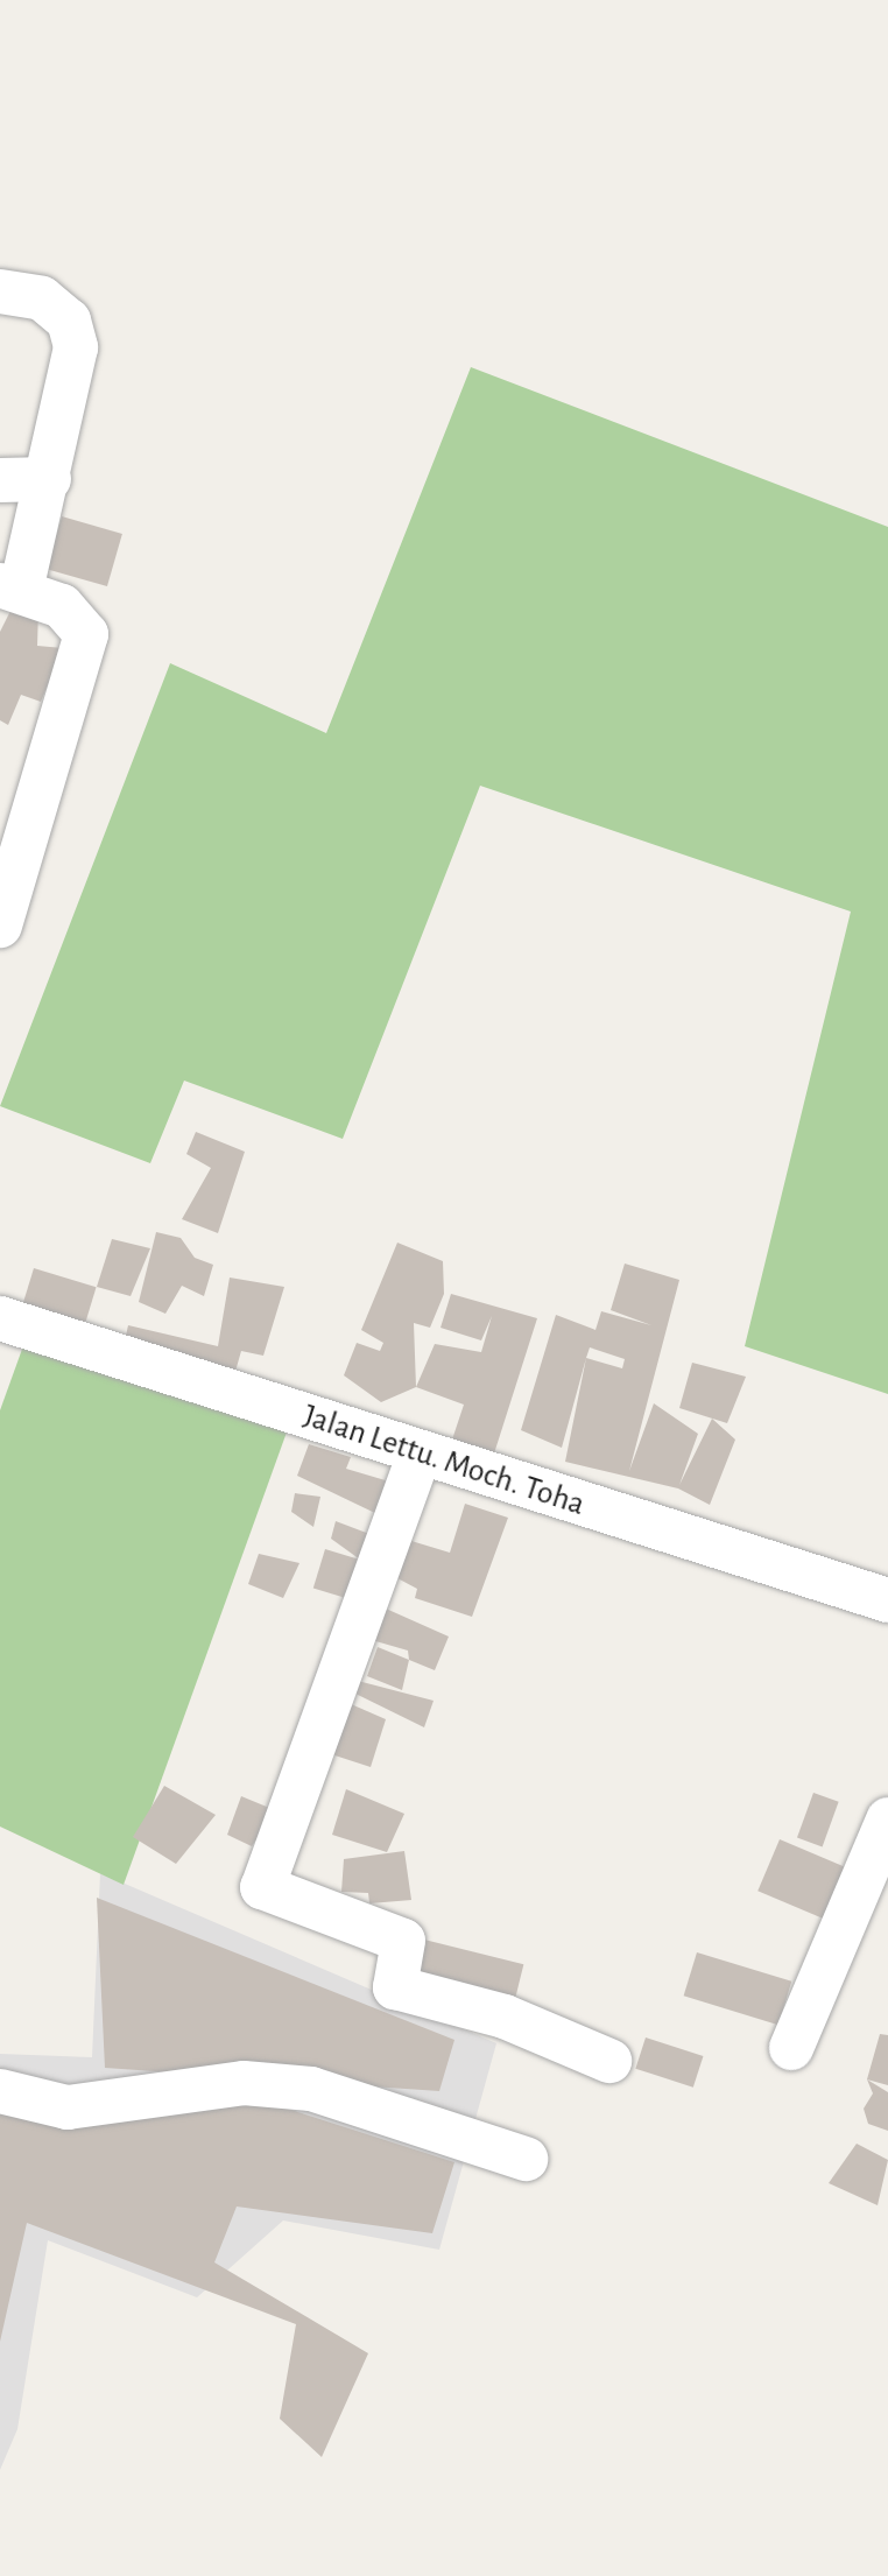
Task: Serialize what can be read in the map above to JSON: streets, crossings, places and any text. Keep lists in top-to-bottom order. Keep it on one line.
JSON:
{"streets":{"street":["Jalan Lettu. Moch. Toha"]}}
